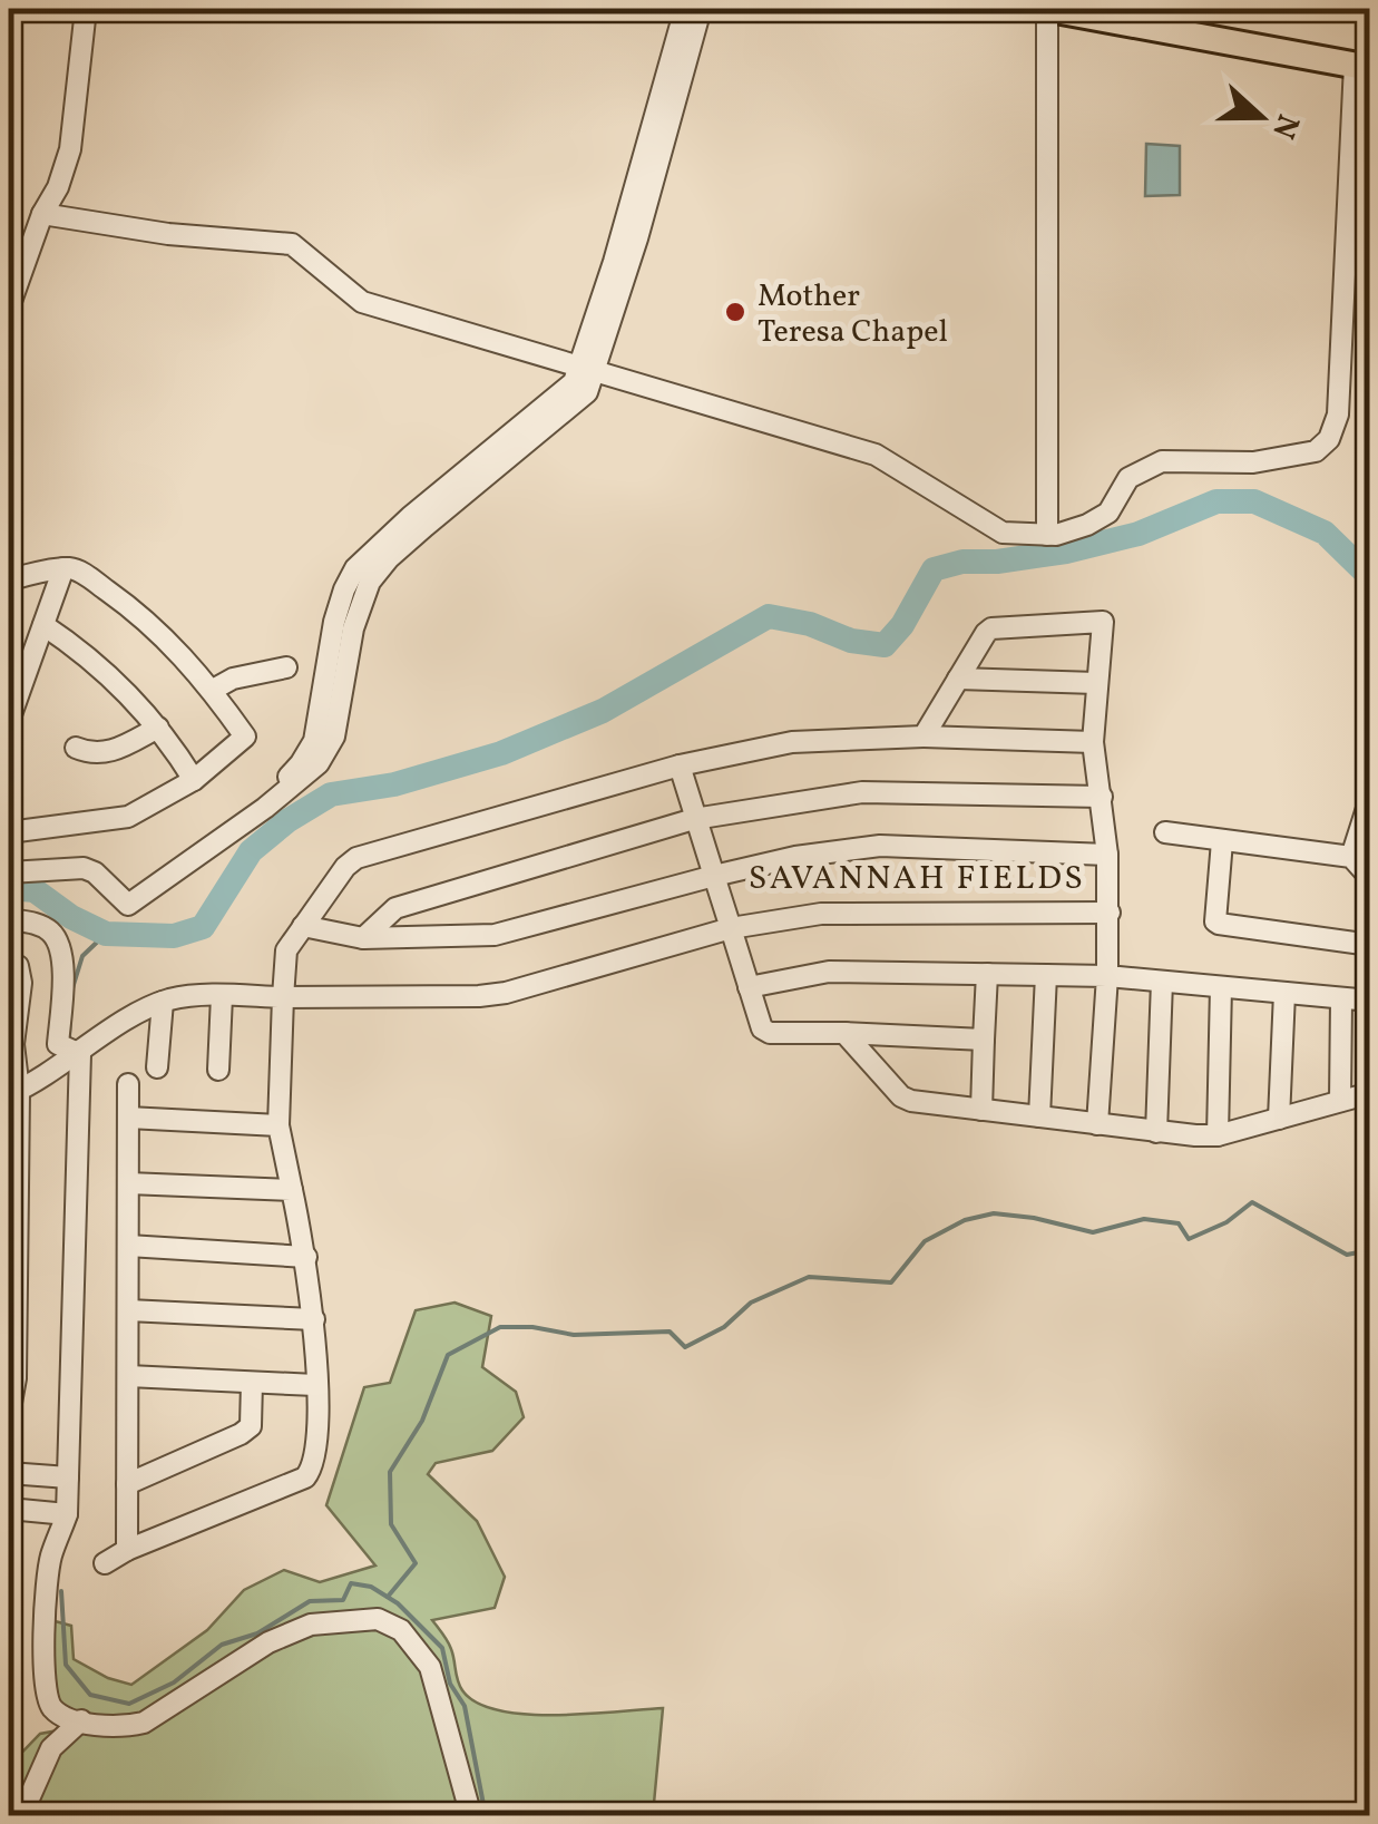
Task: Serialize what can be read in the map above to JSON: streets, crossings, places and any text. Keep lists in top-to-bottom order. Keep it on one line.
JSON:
{"districts":["SAVANNAH FIELDS"],"places":["Mother Teresa Chapel"],"north":"right"}
